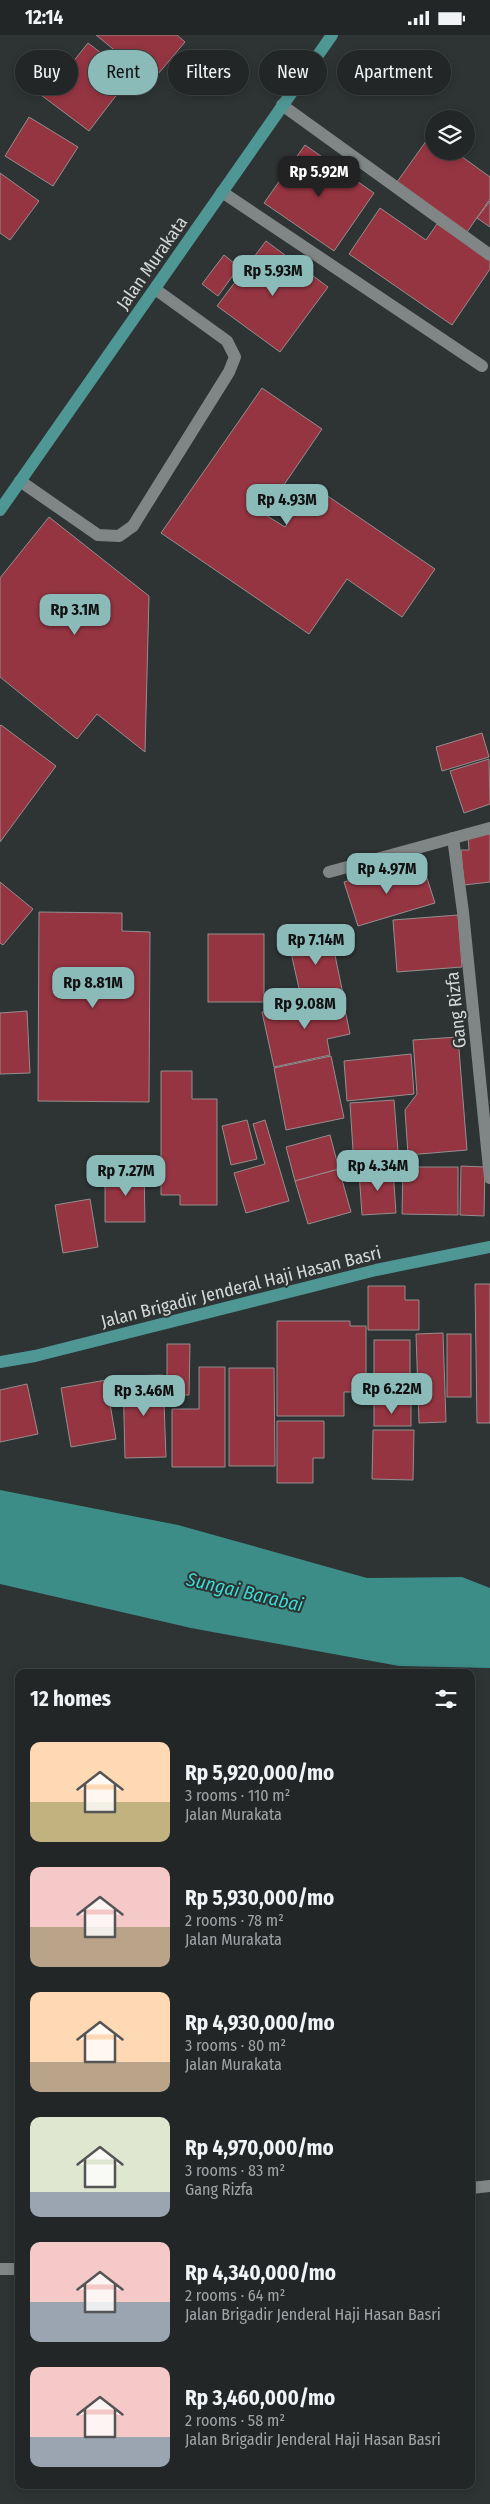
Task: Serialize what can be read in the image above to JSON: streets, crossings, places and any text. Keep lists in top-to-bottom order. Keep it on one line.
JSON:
{"streets":{"main road":["Jalan Murakata","Jalan Brigadir Jenderal Haji Hasan Basri"],"street":["Gang Rizfa"]},"water":["Sungai Barabai"],"page":{"status":"12:14","chip":["Buy","Rent","Filters","New","Apartment"],"price":["Rp 5.92M","Rp 5.93M","Rp 4.93M","Rp 3.1M","Rp 4.97M","Rp 7.14M","Rp 8.81M","Rp 9.08M","Rp 4.34M","Rp 7.27M","Rp 6.22M","Rp 3.46M"],"heading":"12 homes","list":[{"name":"Rp 5,920,000/mo","note":"3 rooms · 110 m² · Jalan Murakata"},{"name":"Rp 5,930,000/mo","note":"2 rooms · 78 m² · Jalan Murakata"},{"name":"Rp 4,930,000/mo","note":"3 rooms · 80 m² · Jalan Murakata"},{"name":"Rp 4,970,000/mo","note":"3 rooms · 83 m² · Gang Rizfa"},{"name":"Rp 4,340,000/mo","note":"2 rooms · 64 m² · Jalan Brigadir Jenderal Haji Hasan Basri"},{"name":"Rp 3,460,000/mo","note":"2 rooms · 58 m² · Jalan Brigadir Jenderal Haji Hasan Basri"}]}}
